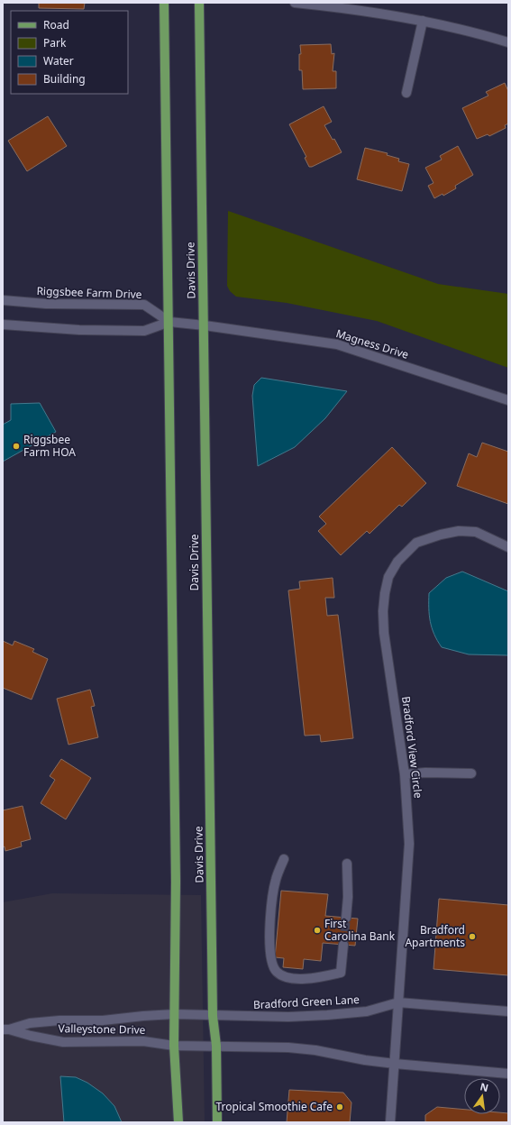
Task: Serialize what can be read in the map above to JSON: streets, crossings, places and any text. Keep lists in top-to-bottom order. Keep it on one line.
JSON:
{"streets":{"main road":["Davis Drive"],"street":["Riggsbee Farm Drive","Magness Drive","Bradford View Circle","Bradford Green Lane","Valleystone Drive"]},"crossings":[["Davis Drive","Riggsbee Farm Drive"],["Davis Drive","Magness Drive"],["Davis Drive","Bradford Green Lane"],["Davis Drive","Valleystone Drive"],["Riggsbee Farm Drive","Magness Drive"],["Bradford View Circle","Bradford Green Lane"],["Bradford Green Lane","Valleystone Drive"]],"places":["Riggsbee Farm HOA","First Carolina Bank","Bradford Apartments","Tropical Smoothie Cafe"],"legend":["Road","Park","Water","Building"],"north":"top"}
